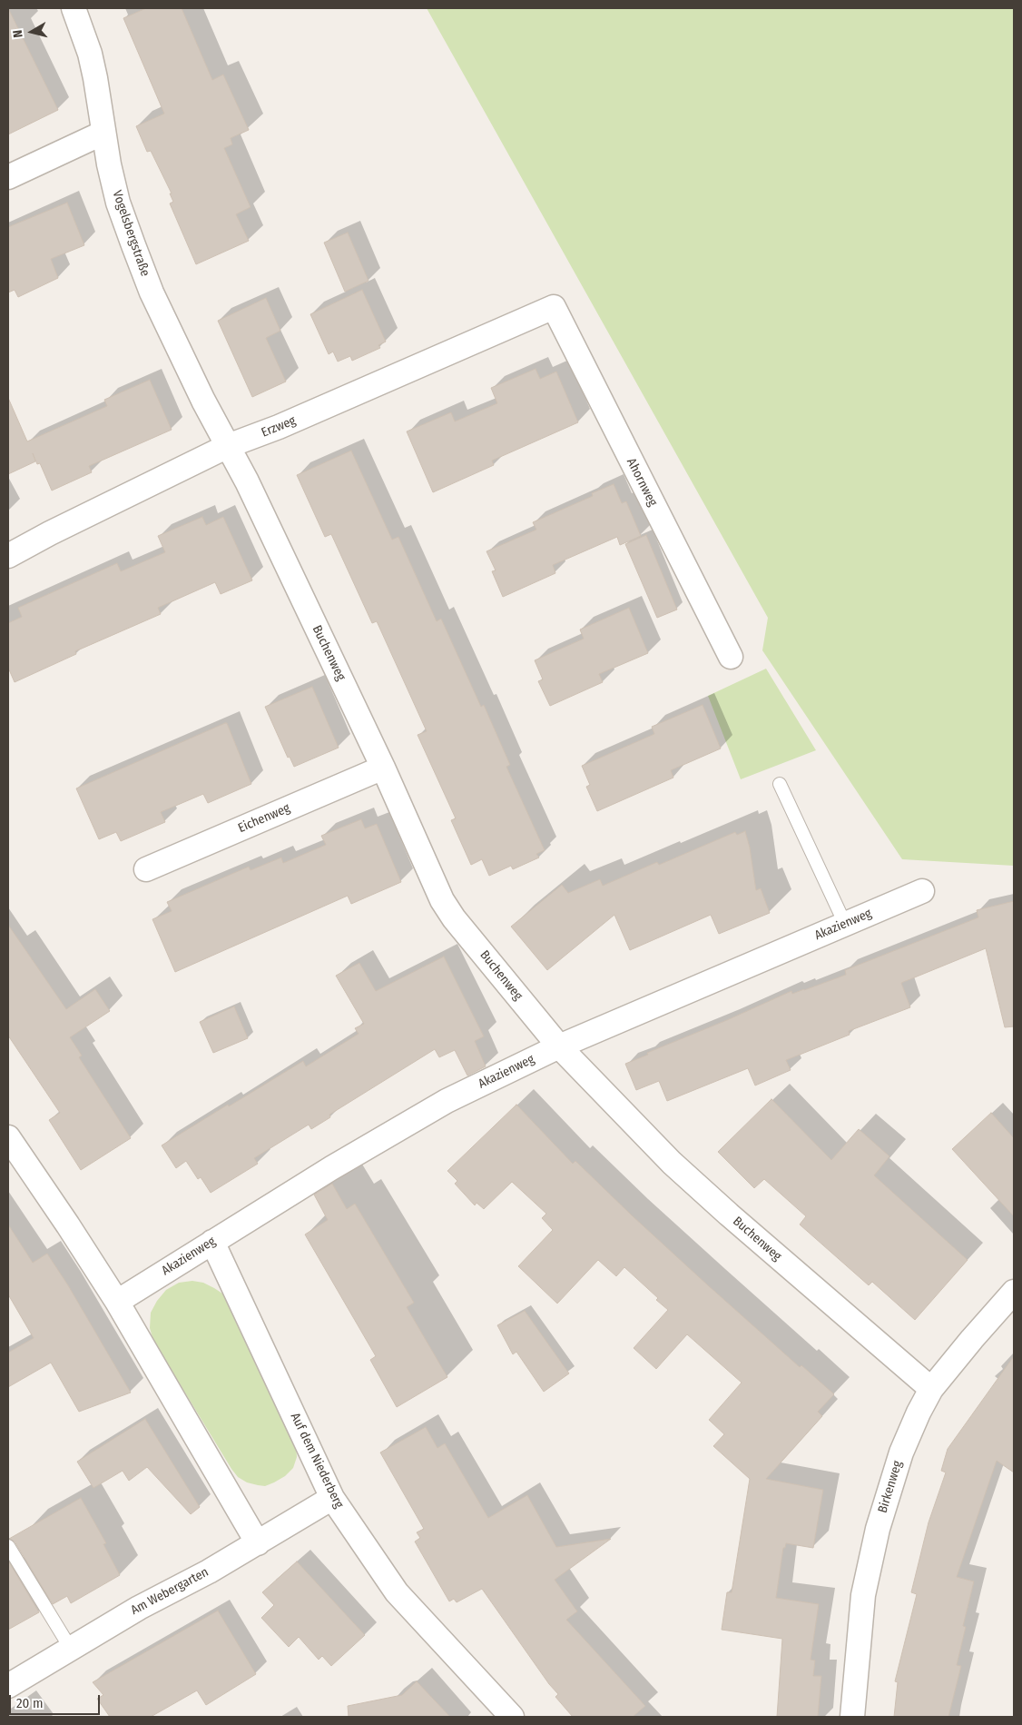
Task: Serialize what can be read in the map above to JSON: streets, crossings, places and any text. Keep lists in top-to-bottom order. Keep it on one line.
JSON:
{"streets":{"street":["Vogelsbergstraße","Erzweg","Ahornweg","Buchenweg","Eichenweg","Akazienweg","Auf dem Niederberg","Birkenweg","Am Webergarten"]},"crossings":[["Vogelsbergstraße","Erzweg"],["Vogelsbergstraße","Buchenweg"],["Erzweg","Ahornweg"],["Erzweg","Buchenweg"],["Buchenweg","Eichenweg"],["Buchenweg","Akazienweg"],["Buchenweg","Birkenweg"],["Akazienweg","Auf dem Niederberg"],["Auf dem Niederberg","Am Webergarten"]],"scale_bar":"20 m","north":"left"}
